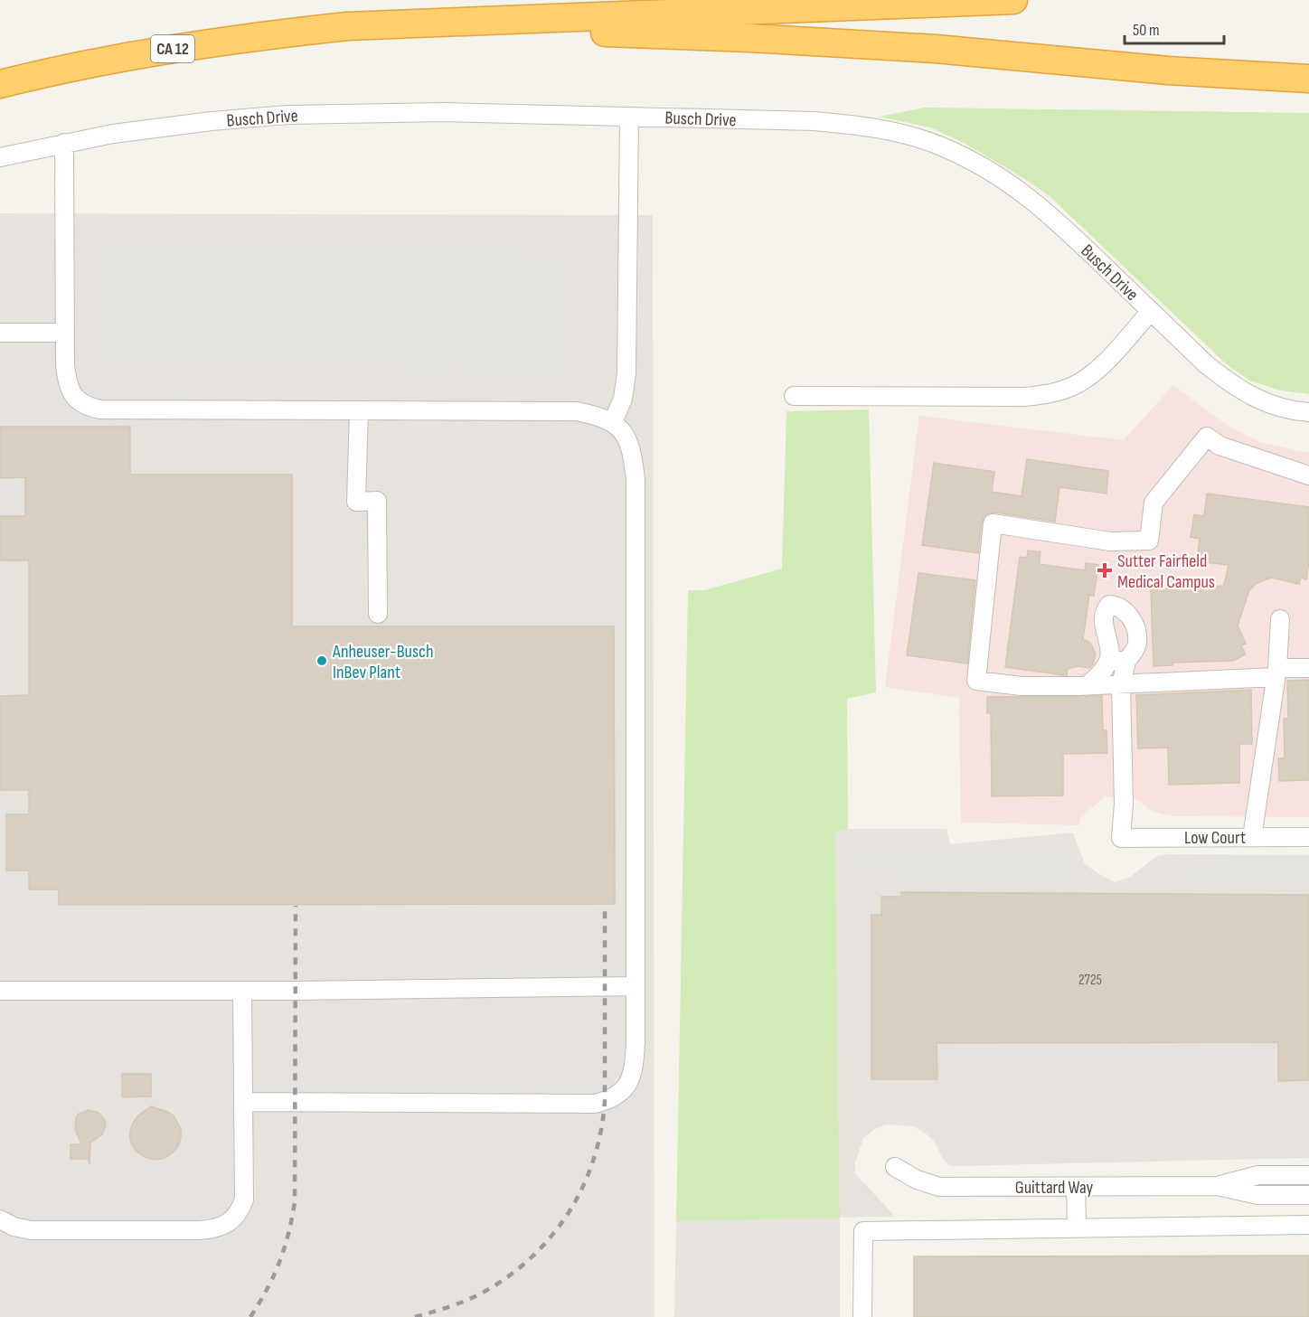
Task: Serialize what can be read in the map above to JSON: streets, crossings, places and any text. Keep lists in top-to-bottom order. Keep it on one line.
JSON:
{"streets":{"highway":["CA 12"],"street":["Busch Drive","Low Court","Guittard Way"]},"places":{"health":["Sutter Fairfield Medical Campus"],"other":["Anheuser-Busch InBev Plant"]},"house_numbers":["2725"],"scale_bar":"50 m"}
